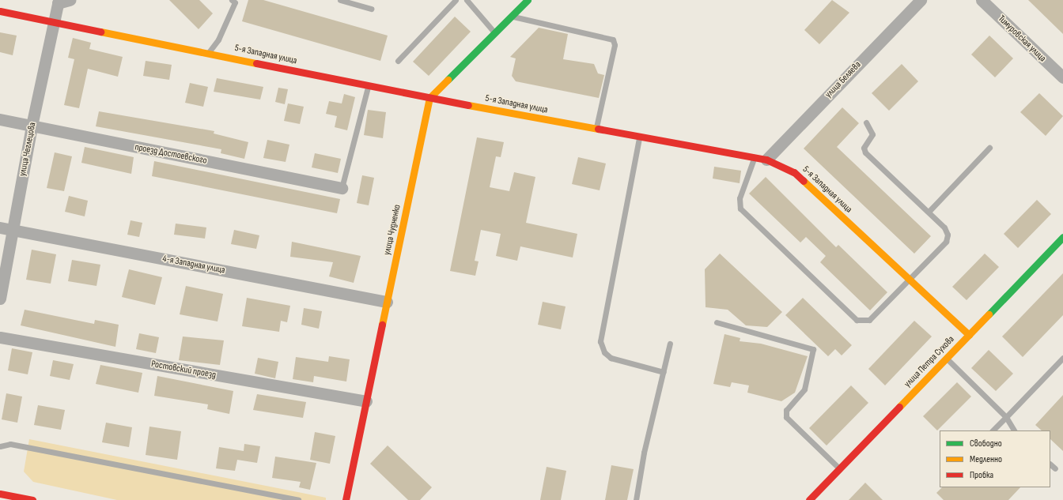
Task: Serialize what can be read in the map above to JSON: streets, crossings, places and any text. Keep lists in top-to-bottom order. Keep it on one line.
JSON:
{"streets":{"street":["Тимуровская улица","5-я Западная улица","улица Беляева","улица Чеглецова","проезд Достоевского","улица Чудненко","4-я Западная улица","улица Петра Сухова","Ростовский проезд"]},"crossings":[["5-я Западная улица","улица Беляева"],["5-я Западная улица","улица Чеглецова"],["5-я Западная улица","улица Чудненко"],["5-я Западная улица","улица Петра Сухова"],["улица Чеглецова","проезд Достоевского"],["улица Чеглецова","4-я Западная улица"],["улица Чудненко","4-я Западная улица"],["улица Чудненко","Ростовский проезд"]],"legend":["Свободно","Медленно","Пробка"]}
